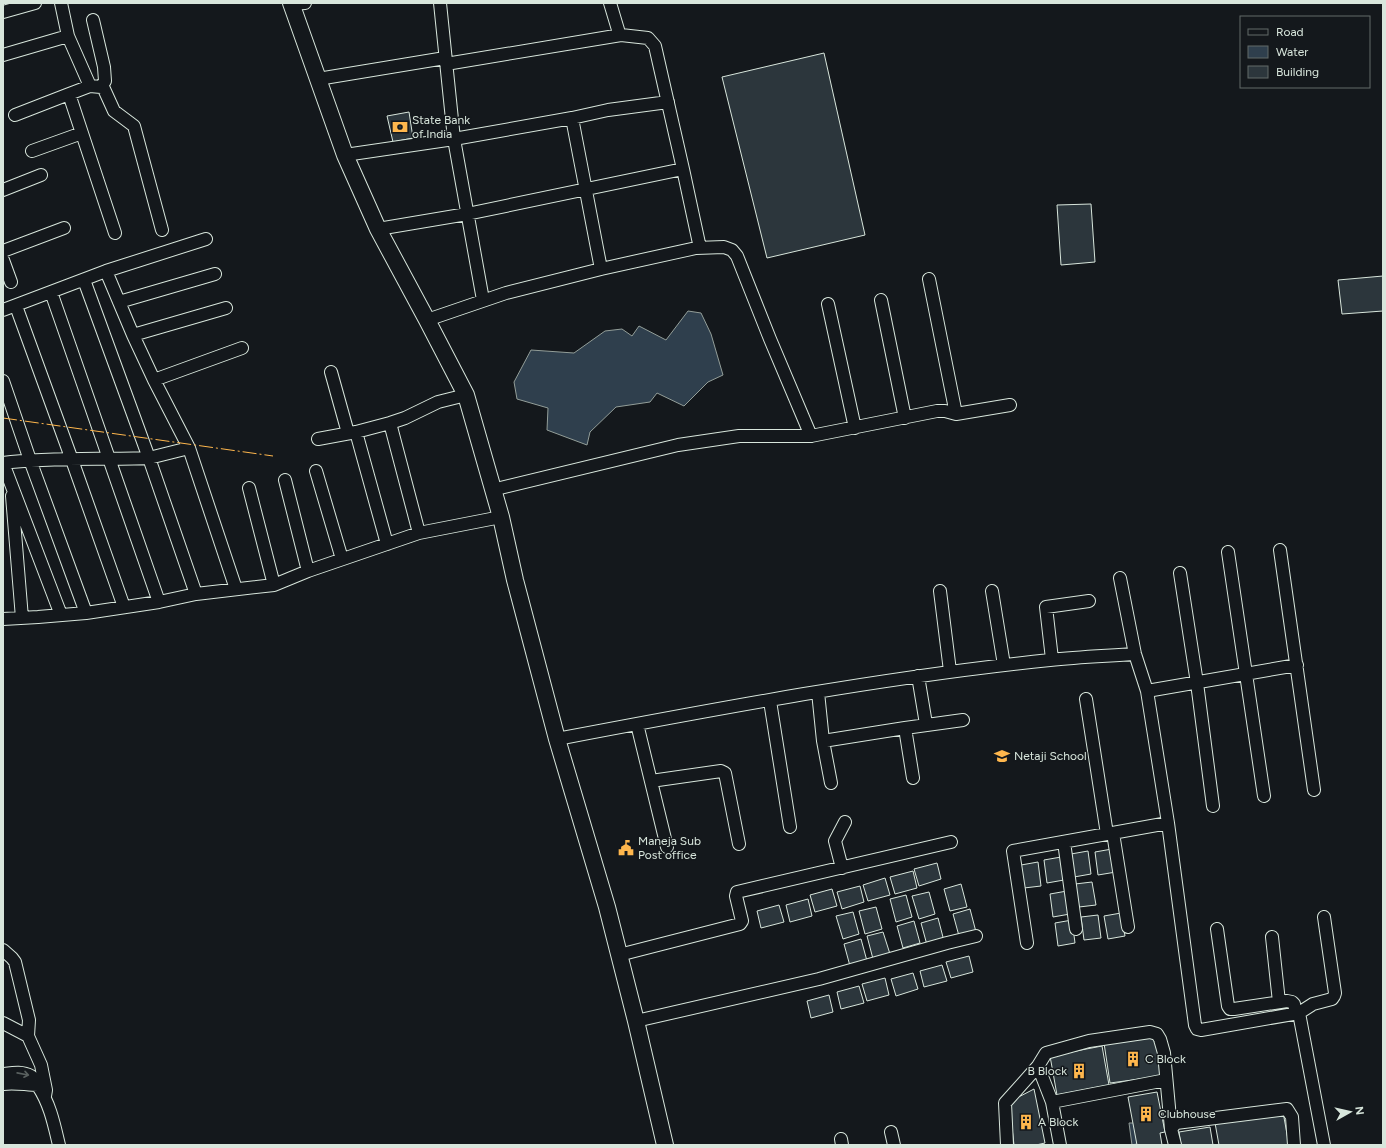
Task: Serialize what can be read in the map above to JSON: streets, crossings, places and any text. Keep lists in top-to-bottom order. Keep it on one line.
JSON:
{"places":{"bank":["State Bank of India"],"school or university":["Netaji School"],"public building":["Maneja Sub Post office"],"building":["C Block","B Block","Clubhouse","A Block"]},"legend":["Road","Water","Building"],"north":"right"}
